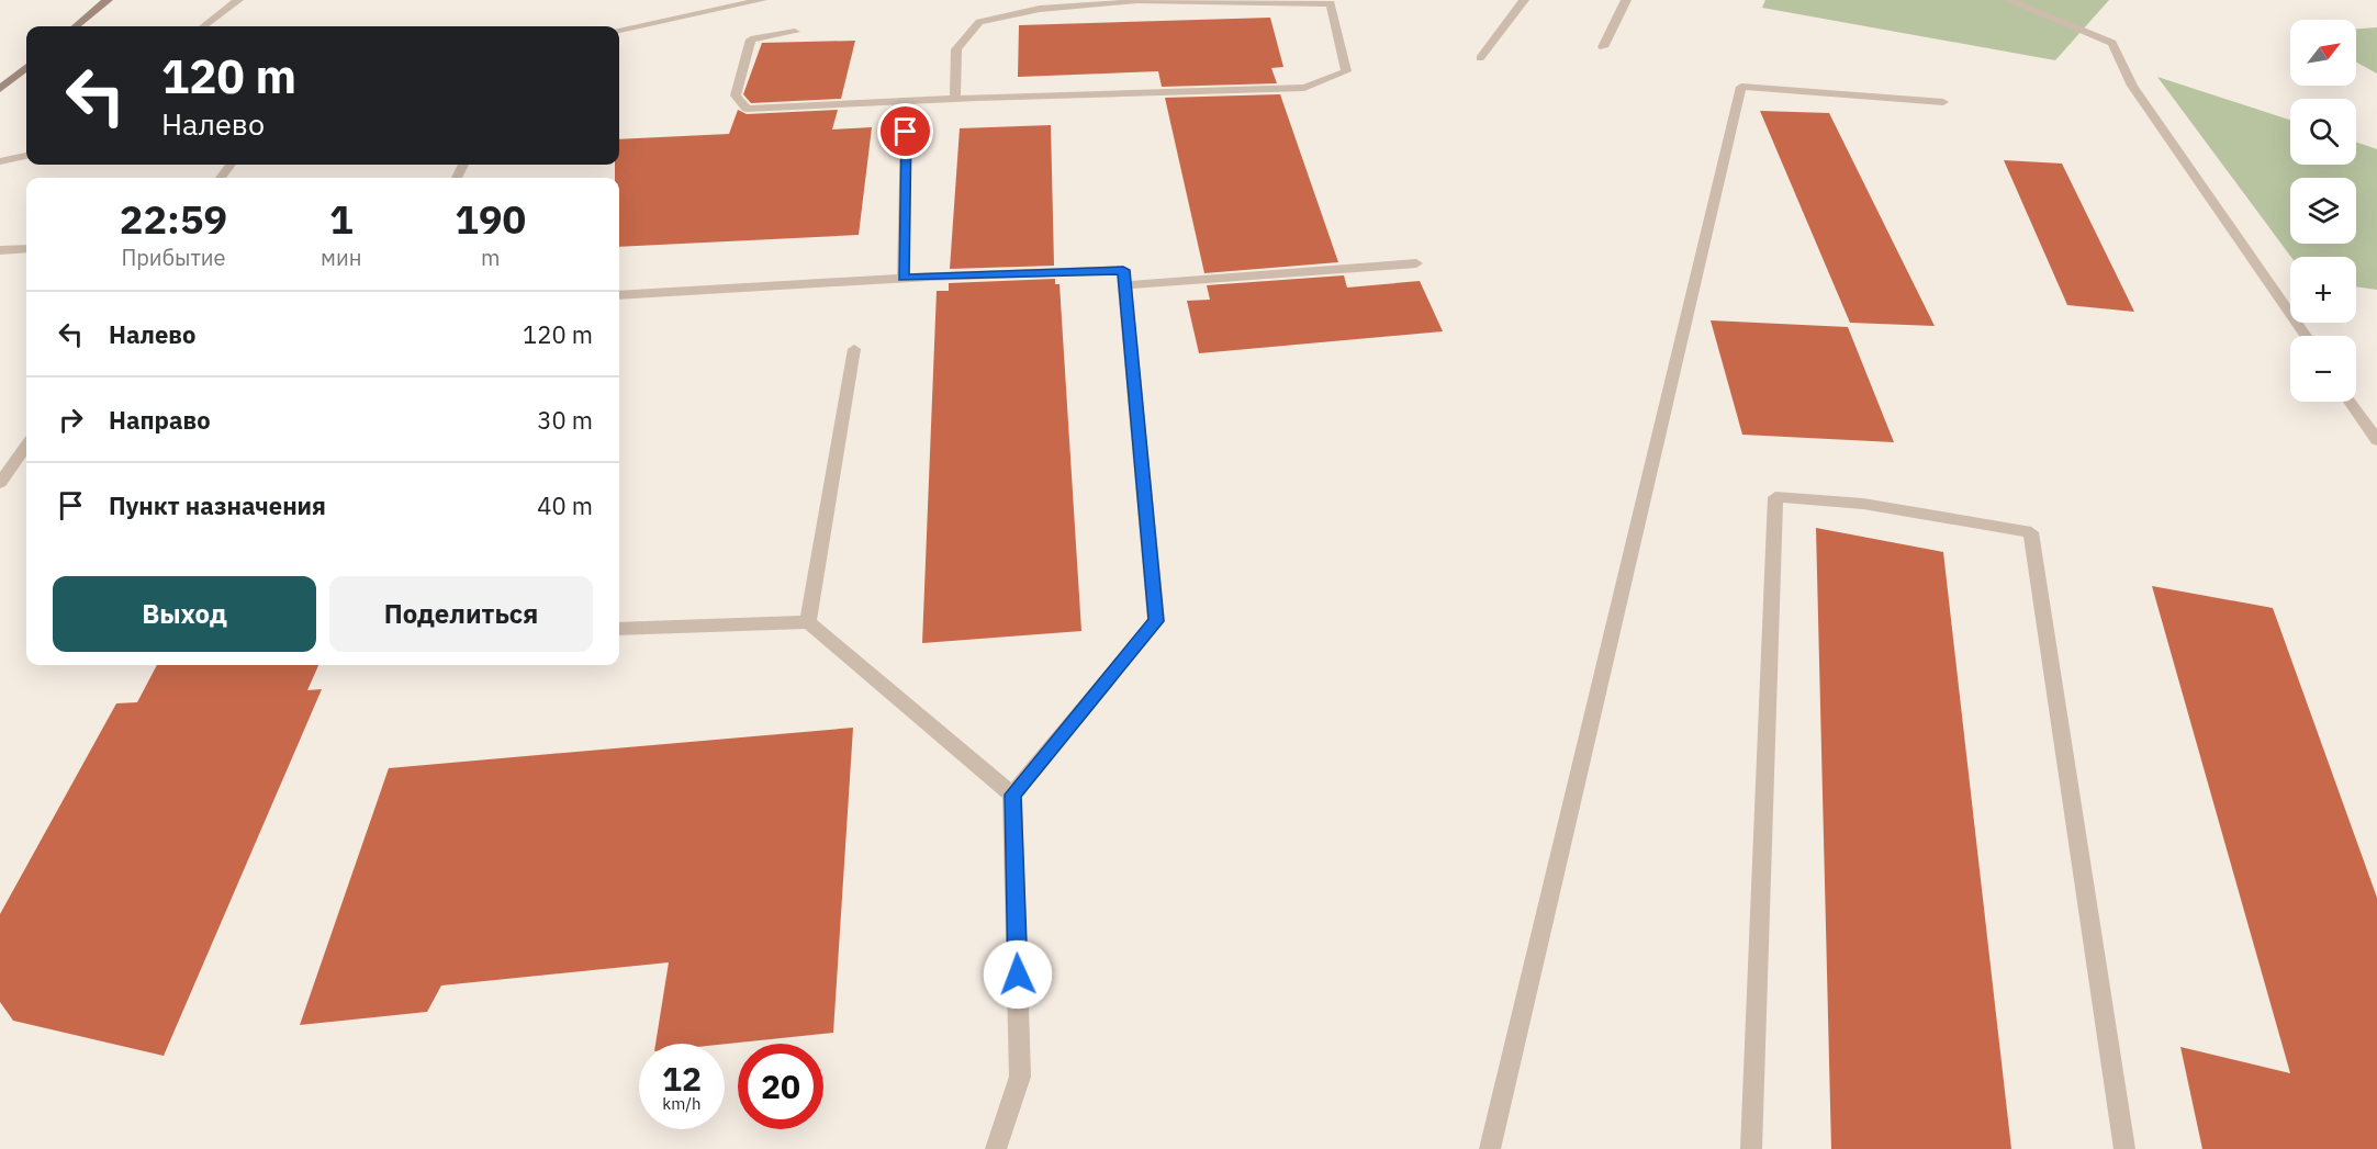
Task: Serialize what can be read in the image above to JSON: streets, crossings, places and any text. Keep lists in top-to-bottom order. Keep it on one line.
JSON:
{"north":"top right","page":{"map_buttons":["+","−"],"turn":["120 m","Налево"],"eta":["22:59","Прибытие","1","мин","190","m"],"list":[{"name":"Налево","value":"120 m"},{"name":"Направо","value":"30 m"},{"name":"Пункт назначения","value":"40 m"}],"buttons":["Выход","Поделиться"],"speed":"12 km/h","limit":"20"}}
